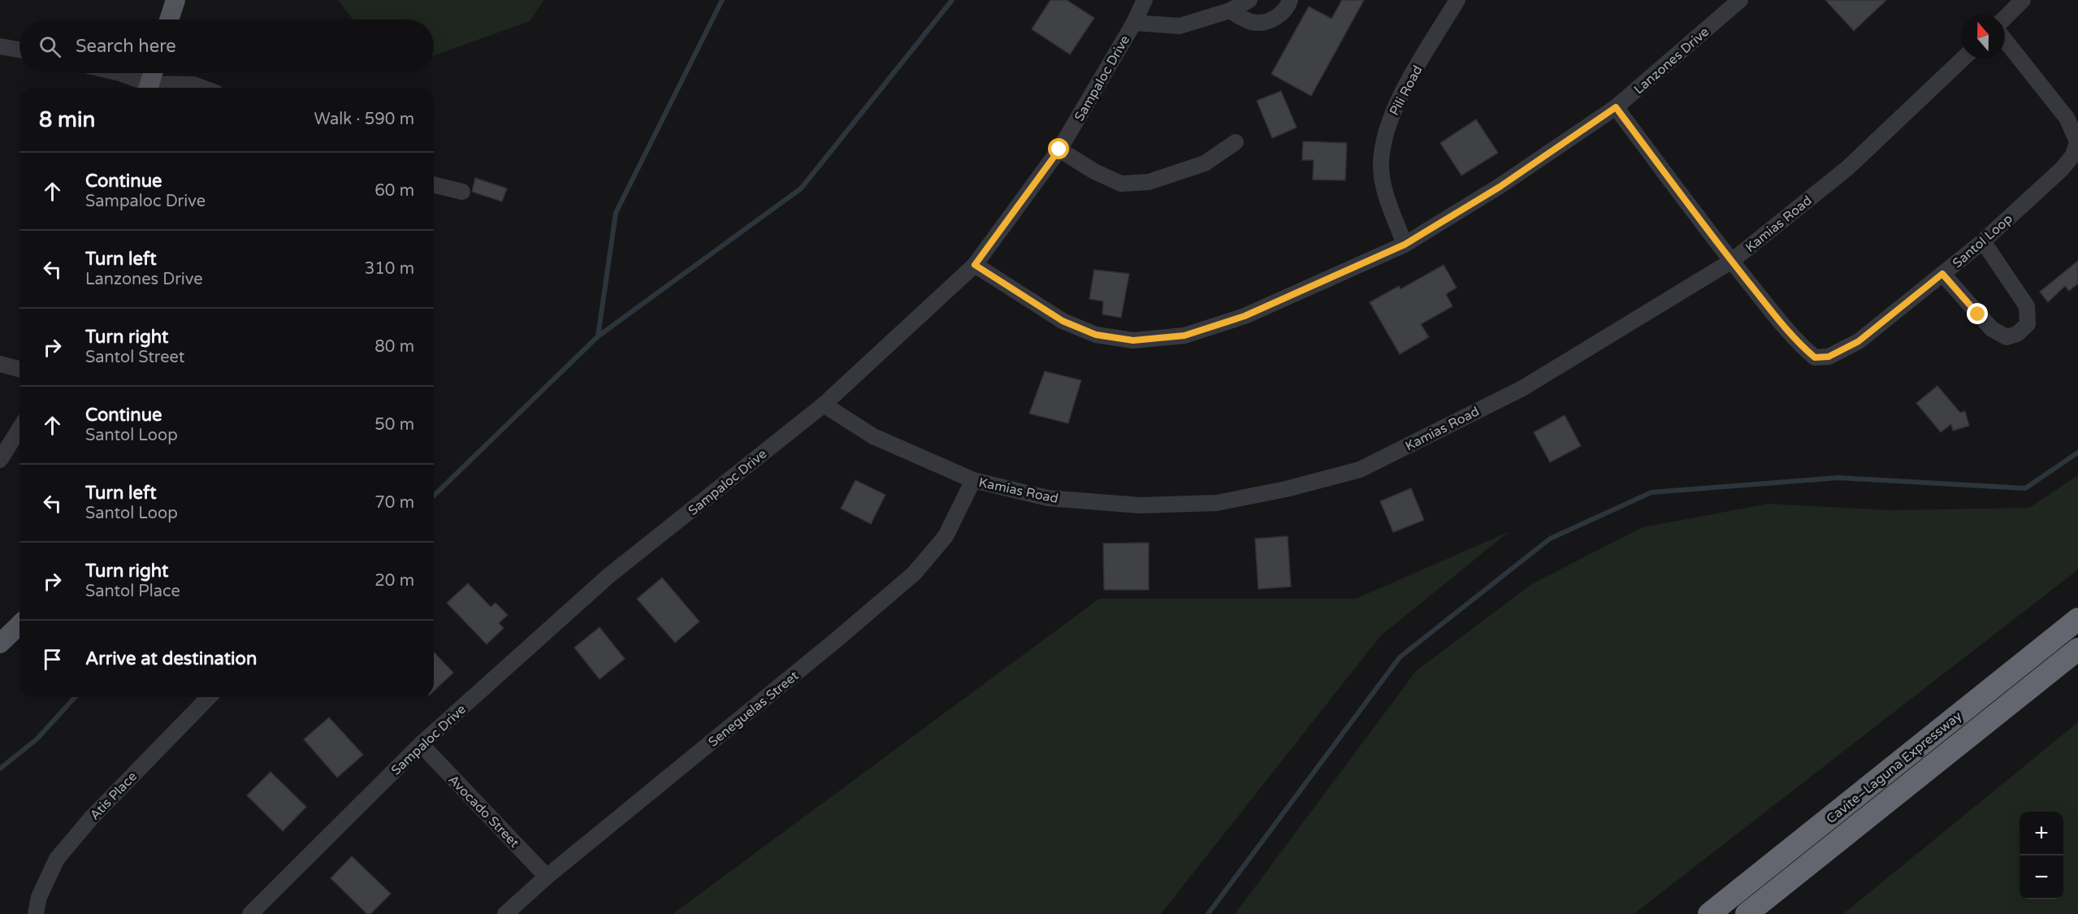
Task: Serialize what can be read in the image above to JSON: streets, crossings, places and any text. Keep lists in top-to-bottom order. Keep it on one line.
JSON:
{"streets":{"highway":["Cavite–Laguna Expressway"],"street":["Lanzones Drive","Sampaloc Drive","Pili Road","Kamias Road","Santol Loop","Seneguelas Street","Atis Place","Avocado Street"]},"crossings":[["Lanzones Drive","Sampaloc Drive"],["Lanzones Drive","Pili Road"],["Sampaloc Drive","Kamias Road"],["Sampaloc Drive","Avocado Street"],["Kamias Road","Santol Loop"],["Kamias Road","Seneguelas Street"],["Seneguelas Street","Avocado Street"]],"north":"top","page":{"search":"Search here","heading":["8 min","Walk · 590 m"],"list":[["Continue","Sampaloc Drive","60 m"],["Turn left","Lanzones Drive","310 m"],["Turn right","Santol Street","80 m"],["Continue","Santol Loop","50 m"],["Turn left","Santol Loop","70 m"],["Turn right","Santol Place","20 m"],"Arrive at destination"],"map_buttons":["+","−"]}}
